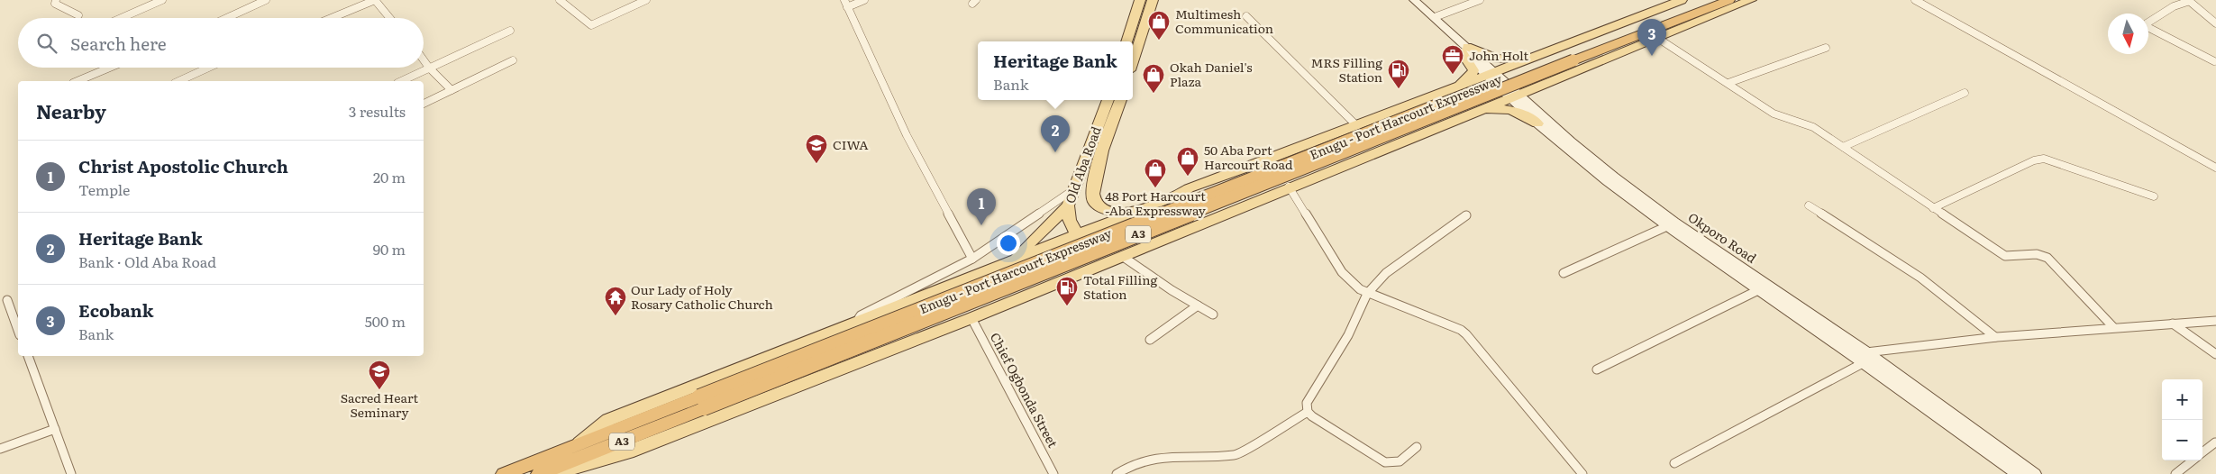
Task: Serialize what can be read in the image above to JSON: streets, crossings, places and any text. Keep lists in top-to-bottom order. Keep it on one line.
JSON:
{"streets":{"highway":["Enugu - Port Harcourt Expressway","A3"],"main road":["Old Aba Road","Okporo Road"],"street":["Chief Ogbonda Street"]},"places":{"shop":["Multimesh Communication","Okah Daniel's Plaza","50 Aba Port Harcourt Road","48 Port Harcourt -Aba Expressway"],"office":["John Holt"],"fuel station":["MRS Filling Station","Total Filling Station"],"school or university":["CIWA","Sacred Heart Seminary"],"temple":["Our Lady of Holy Rosary Catholic Church"]},"north":"bottom","page":{"search":"Search here","pins":["3","2","1"],"popup":["Heritage Bank","Bank"],"heading":["Nearby","3 results"],"list":[{"mark":"1","name":"Christ Apostolic Church","note":"Temple","value":"20 m"},{"mark":"2","name":"Heritage Bank","note":"Bank · Old Aba Road","value":"90 m"},{"mark":"3","name":"Ecobank","note":"Bank","value":"500 m"}],"map_buttons":["+","−"]}}
